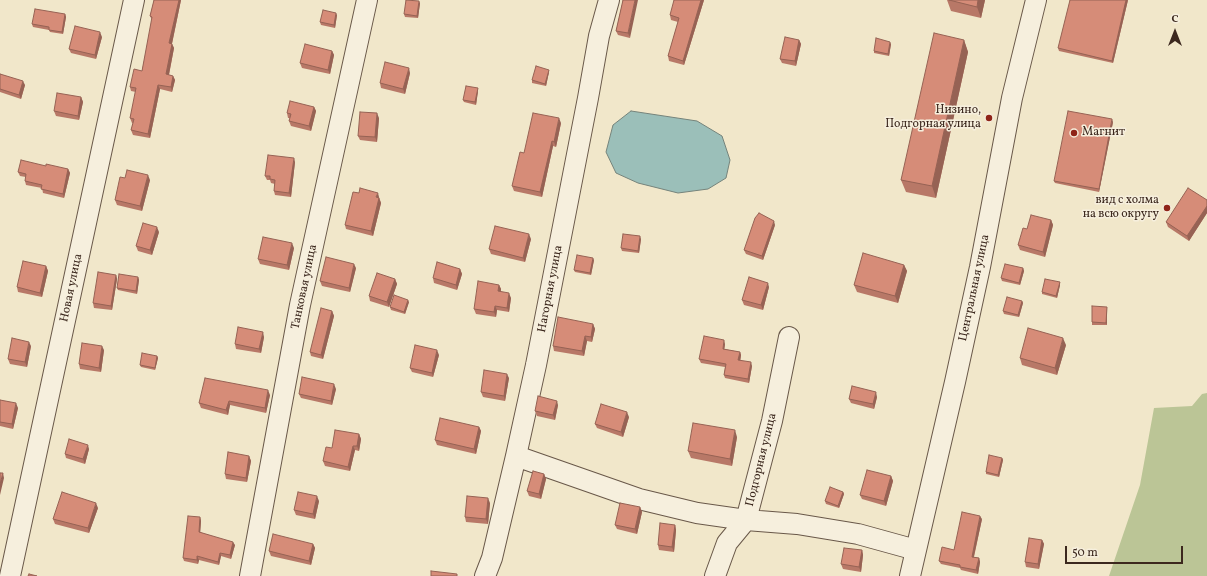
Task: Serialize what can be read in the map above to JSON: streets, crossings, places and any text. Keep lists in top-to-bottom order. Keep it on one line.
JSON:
{"streets":{"street":["Танковая улица","Новая улица","Центральная улица","Нагорная улица","Подгорная улица"]},"places":["Низино, Подгорная улица","Магнит","вид с холма на всю округу"],"scale_bar":"50 m","north":"top"}
